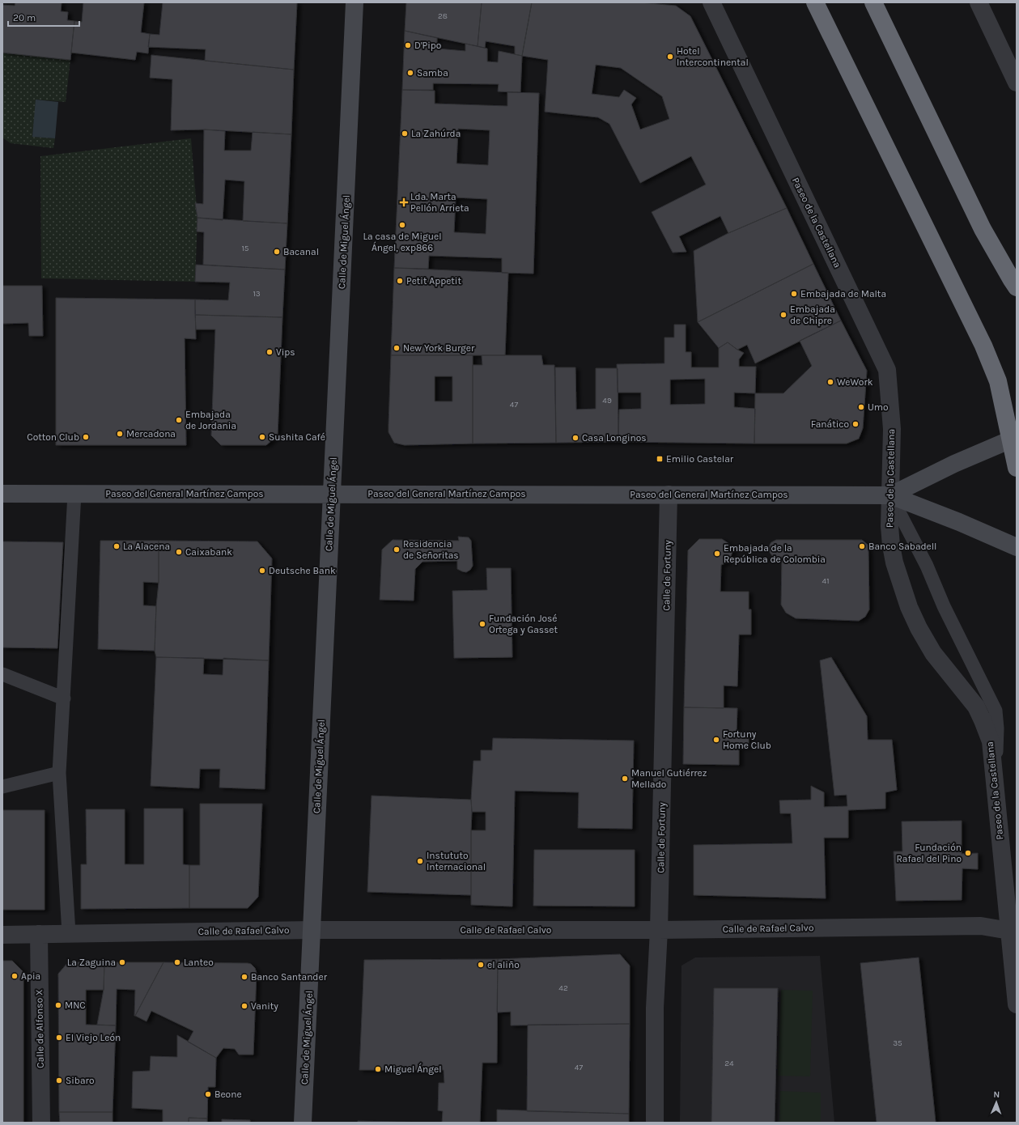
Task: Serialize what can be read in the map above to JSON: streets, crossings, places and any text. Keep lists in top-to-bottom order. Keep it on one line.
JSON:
{"streets":{"street":["Paseo de la Castellana","Calle de Miguel Ángel","Paseo del General Martínez Campos","Calle de Fortuny","Calle de Rafael Calvo","Calle de Alfonso X"]},"crossings":[["Paseo de la Castellana","Paseo del General Martínez Campos"],["Paseo de la Castellana","Calle de Rafael Calvo"],["Calle de Miguel Ángel","Paseo del General Martínez Campos"],["Calle de Miguel Ángel","Calle de Rafael Calvo"],["Paseo del General Martínez Campos","Calle de Fortuny"],["Calle de Fortuny","Calle de Rafael Calvo"],["Calle de Rafael Calvo","Calle de Alfonso X"]],"places":{"other":["D'Pipo","Hotel Intercontinental","Samba","La Zahúrda","La casa de Miguel Ángel, exp866","Bacanal","Petit Appetit","Embajada de Malta","Embajada de Chipre","New York Burger","Vips","WeWork","Umo","Embajada de Jordania","Fanático","Mercadona","Cotton Club","Sushita Café","Casa Longinos","La Alacena","Banco Sabadell","Residencia de Señoritas","Caixabank","Embajada de la República de Colombia","Deutsche Bank","Fundación José Ortega y Gasset","Fortuny Home Club","Manuel Gutiérrez Mellado","Fundación Rafael del Pino","Instututo Internacional","La Zaguina","Lanteo","el aliño","Apia","Banco Santander","MNC","Vanity","El Viejo León","Miguel Ángel","Sibaro","Beone"],"health":["Lda. Marta Pellón Arrieta"],"transit":["Emilio Castelar"]},"house_numbers":["28","15","13","49","47","41","42","35","24","47"],"scale_bar":"20 m","north":"top"}
